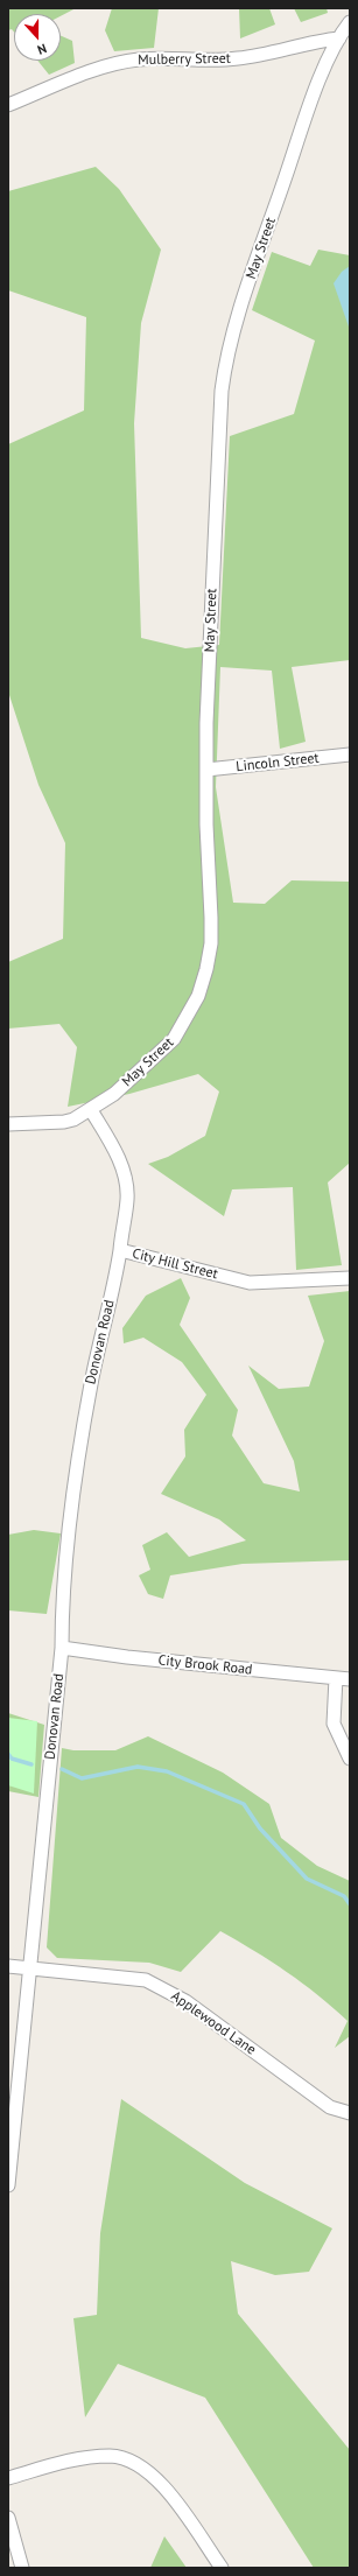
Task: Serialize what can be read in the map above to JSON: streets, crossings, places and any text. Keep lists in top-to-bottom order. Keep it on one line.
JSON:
{"streets":{"street":["Mulberry Street","May Street","Lincoln Street","City Hill Street","Donovan Road","City Brook Road","Applewood Lane"]},"crossings":[["Mulberry Street","May Street"],["May Street","Lincoln Street"],["May Street","City Hill Street"],["City Hill Street","Donovan Road"],["Donovan Road","City Brook Road"],["Donovan Road","Applewood Lane"]],"north":"bottom"}
